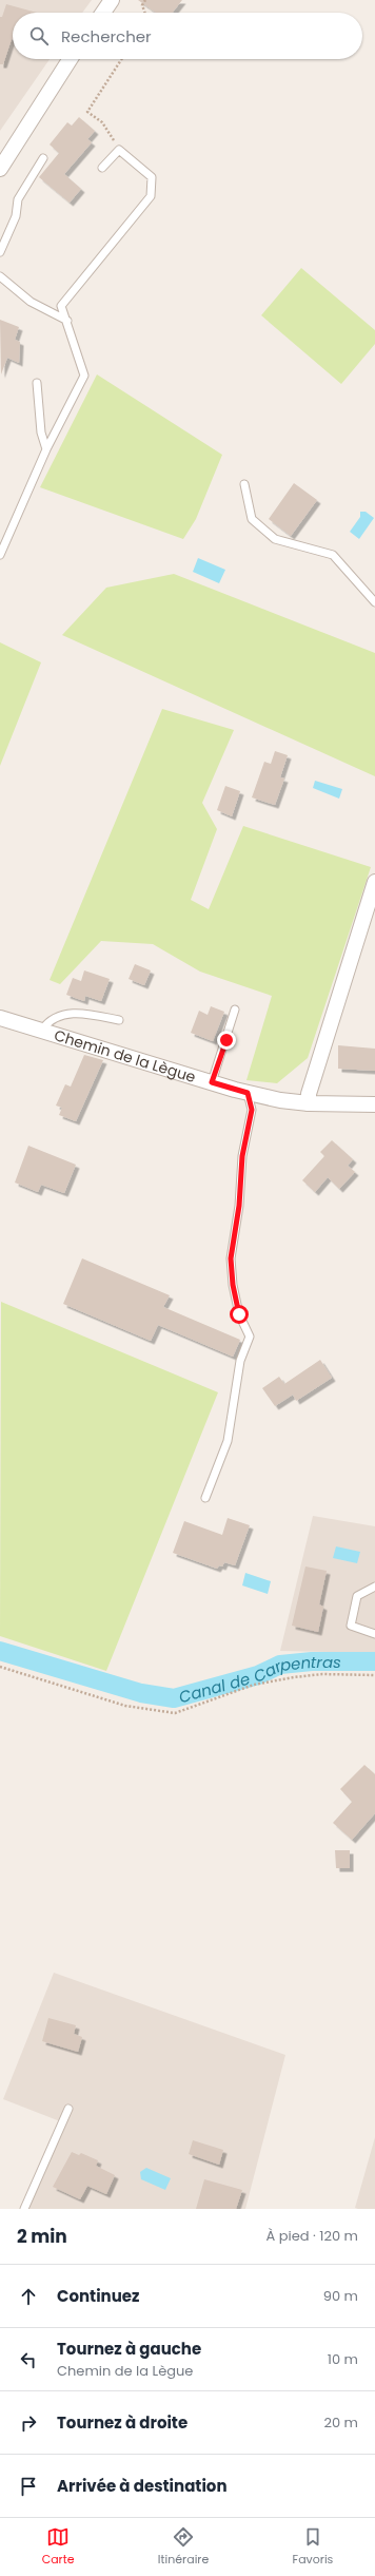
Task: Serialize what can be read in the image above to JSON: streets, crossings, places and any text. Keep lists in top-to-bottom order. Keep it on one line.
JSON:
{"streets":{"street":["Chemin de la Lègue"]},"water":["Canal de Carpentras"],"page":{"search":"Rechercher","heading":["2 min","À pied · 120 m"],"list":[["Continuez","90 m"],["Tournez à gauche","Chemin de la Lègue","10 m"],["Tournez à droite","20 m"],"Arrivée à destination"],"nav":["Carte","Itinéraire","Favoris"]}}
